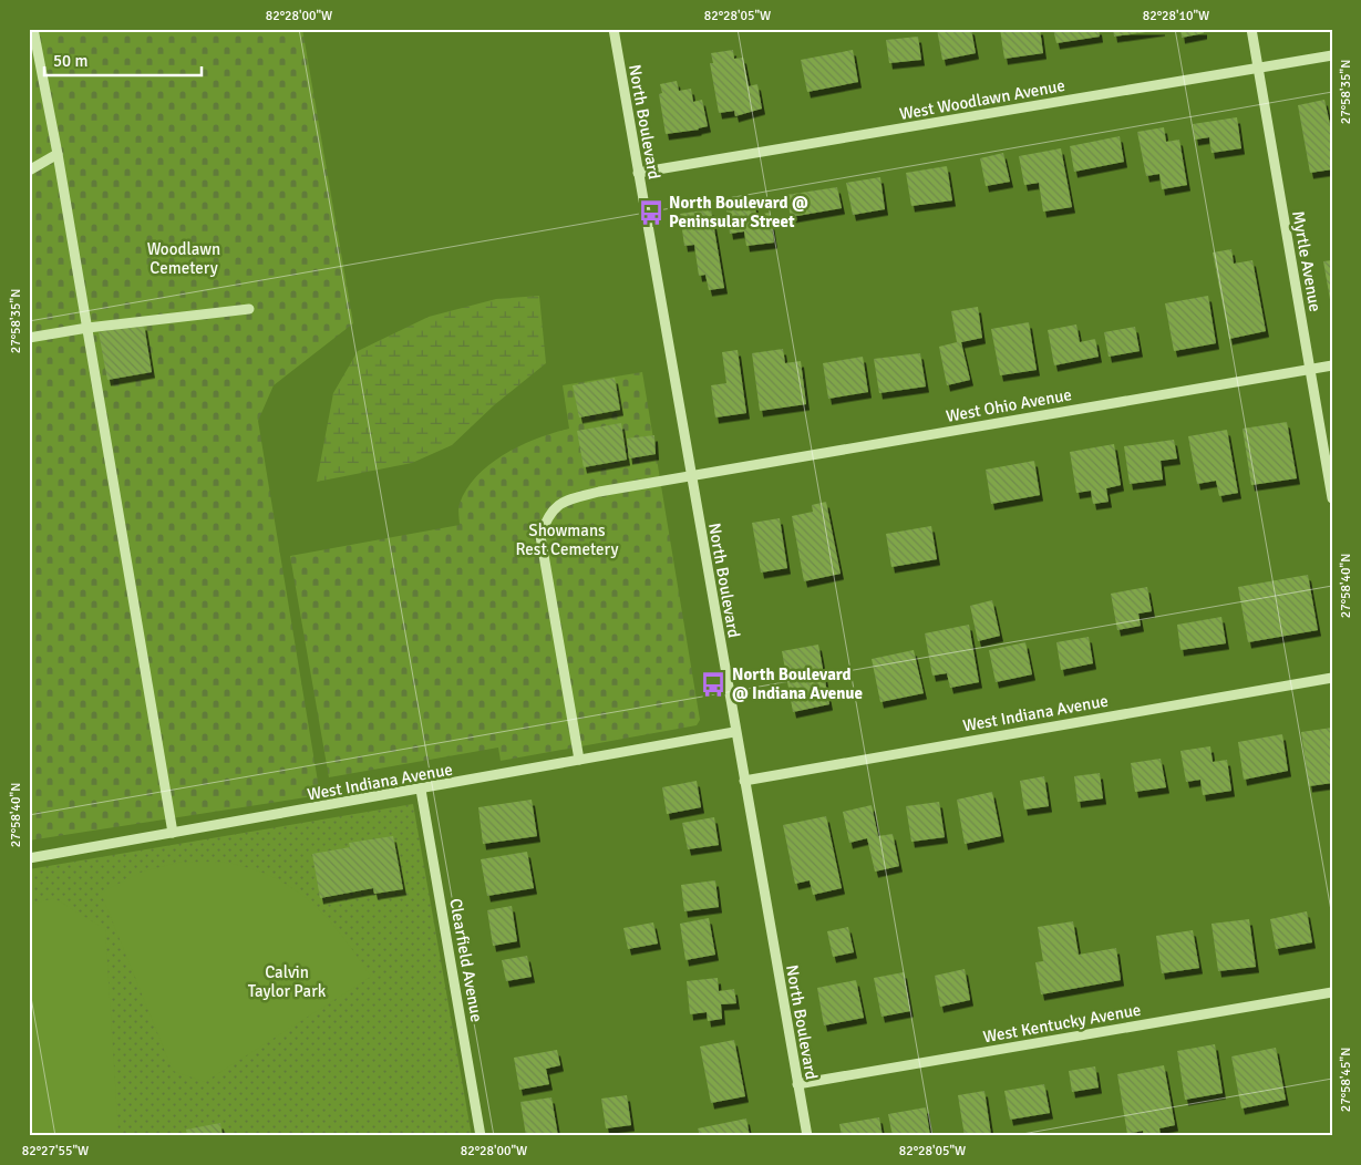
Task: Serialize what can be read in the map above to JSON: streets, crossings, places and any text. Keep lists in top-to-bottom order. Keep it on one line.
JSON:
{"streets":{"street":["West Woodlawn Avenue","North Boulevard","Myrtle Avenue","West Ohio Avenue","West Indiana Avenue","Clearfield Avenue","West Kentucky Avenue"]},"crossings":[["West Woodlawn Avenue","North Boulevard"],["West Woodlawn Avenue","Myrtle Avenue"],["North Boulevard","West Ohio Avenue"],["North Boulevard","West Indiana Avenue"],["North Boulevard","West Kentucky Avenue"],["Myrtle Avenue","West Ohio Avenue"],["West Ohio Avenue","West Indiana Avenue"],["West Indiana Avenue","Clearfield Avenue"]],"parks":["Woodlawn Cemetery","Showmans Rest Cemetery","Calvin Taylor Park"],"places":{"bus stop":["North Boulevard @ Peninsular Street","North Boulevard @ Indiana Avenue"]},"scale_bar":"50 m","coordinates":["82°28'00\"W","82°28'05\"W","82°28'10\"W","27°58'35\"N","27°58'40\"N","27°58'45\"N","82°27'55\"W"]}
